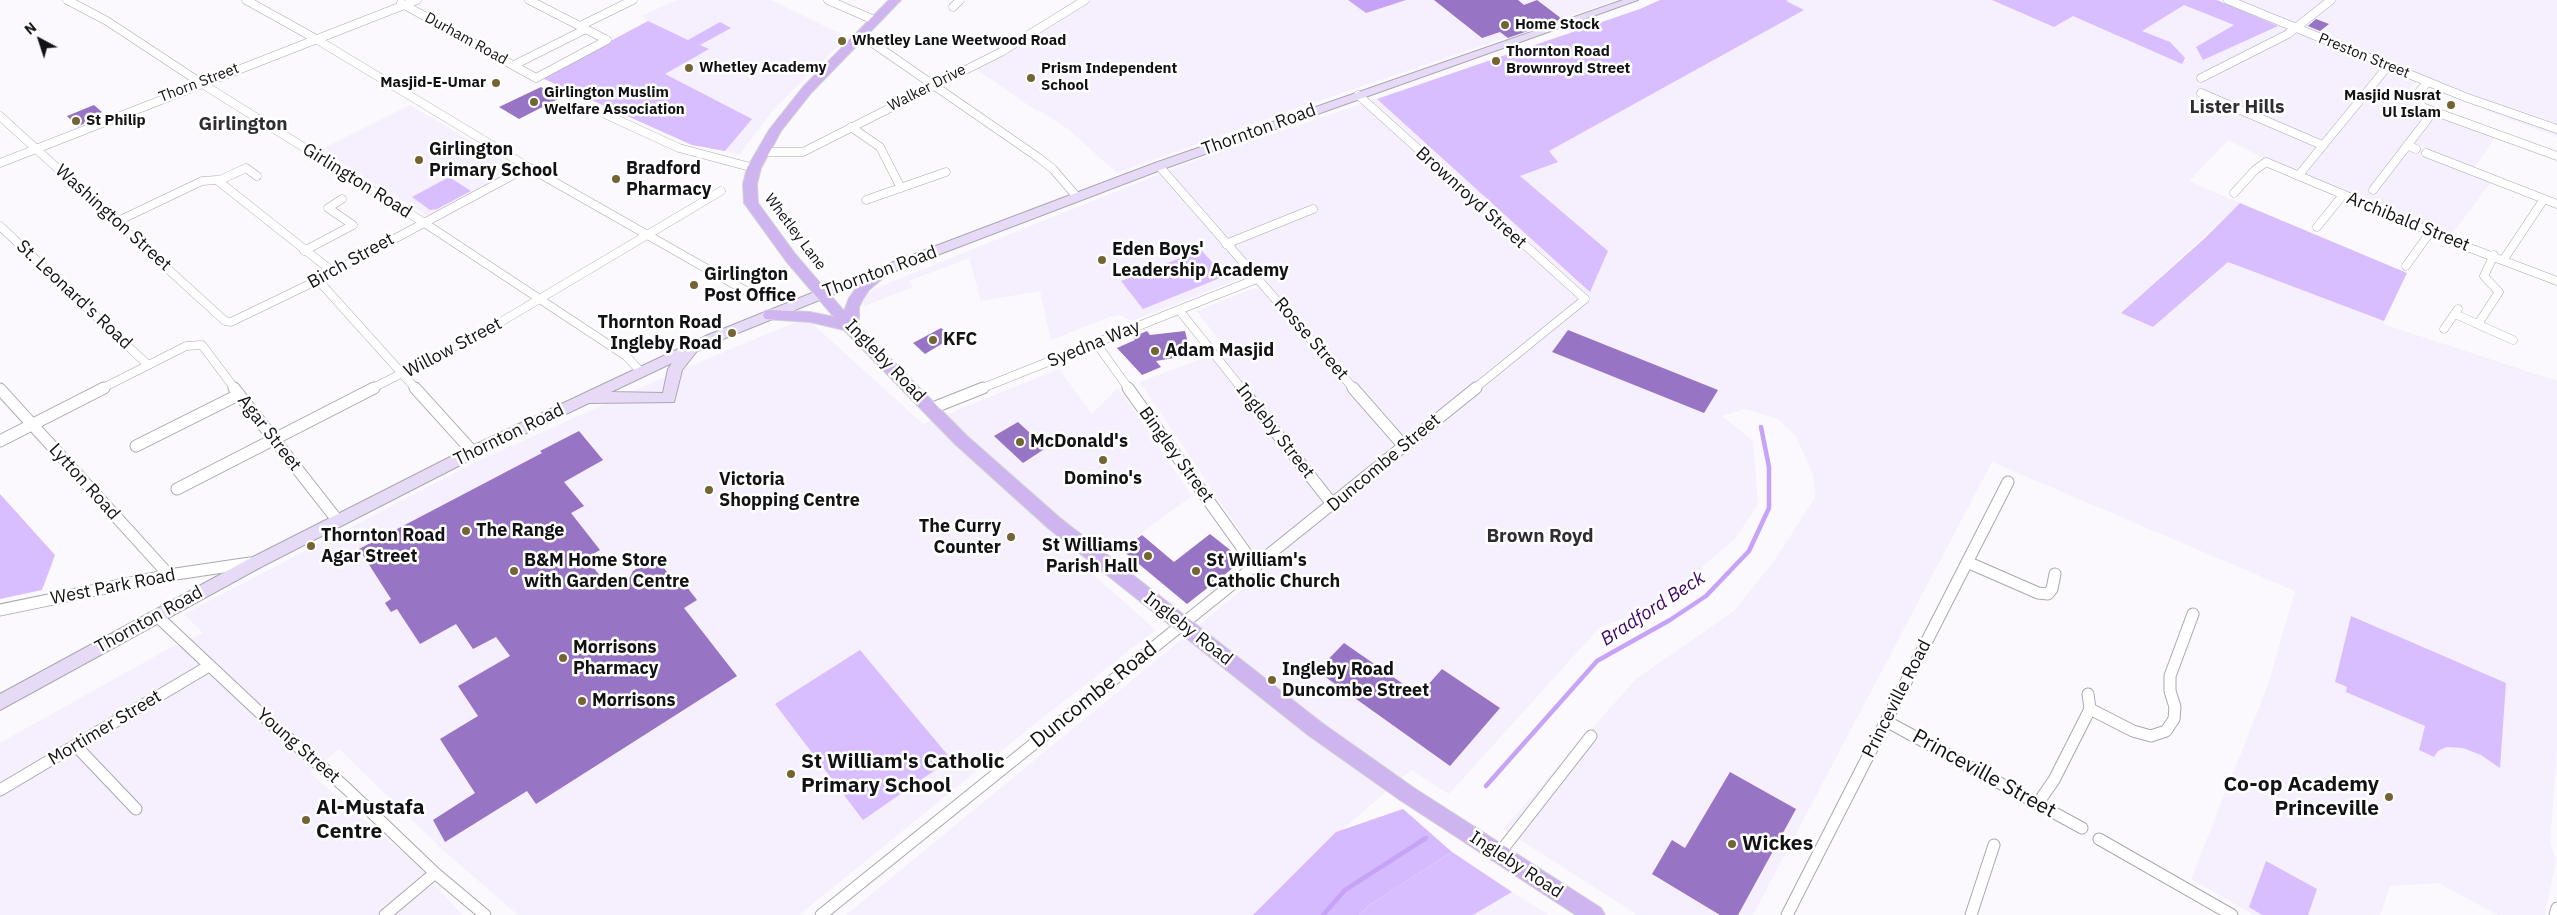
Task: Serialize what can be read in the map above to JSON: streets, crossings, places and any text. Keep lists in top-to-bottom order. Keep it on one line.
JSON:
{"streets":{"main road":["Thornton Road","Whetley Lane","Ingleby Road"],"street":["Durham Road","Preston Street","Thorn Street","Walker Drive","Girlington Road","Brownroyd Street","Washington Street","Archibald Street","Birch Street","St. Leonard's Road","Rosse Street","Syedna Way","Willow Street","Ingleby Street","Agar Street","Bingley Street","Duncombe Street","Lytton Road","West Park Road","Duncombe Road","Princeville Road","Mortimer Street","Young Street","Princeville Street"]},"crossings":[["Durham Road","Thorn Street"],["Thorn Street","Girlington Road"],["Thorn Street","Washington Street"],["Walker Drive","Whetley Lane"],["Thornton Road","Girlington Road"],["Thornton Road","Brownroyd Street"],["Thornton Road","Whetley Lane"],["Thornton Road","Rosse Street"],["Thornton Road","Ingleby Road"],["Thornton Road","Agar Street"],["Thornton Road","West Park Road"],["Thornton Road","Young Street"],["Girlington Road","Birch Street"],["Girlington Road","Willow Street"],["Brownroyd Street","Duncombe Street"],["Washington Street","Birch Street"],["Whetley Lane","Ingleby Road"],["St. Leonard's Road","Agar Street"],["Rosse Street","Syedna Way"],["Rosse Street","Duncombe Street"],["Syedna Way","Ingleby Road"],["Syedna Way","Ingleby Street"],["Syedna Way","Bingley Street"],["Willow Street","Agar Street"],["Ingleby Road","Duncombe Street"],["Ingleby Road","Duncombe Road"],["Ingleby Street","Duncombe Street"],["Bingley Street","Duncombe Street"],["Duncombe Street","Duncombe Road"],["Lytton Road","West Park Road"],["Princeville Road","Princeville Street"],["Mortimer Street","Young Street"]],"districts":["Lister Hills","Girlington","Brown Royd"],"water":["Bradford Beck"],"places":["Home Stock","Whetley Lane Weetwood Road","Thornton Road Brownroyd Street","Whetley Academy","Prism Independent School","Masjid-E-Umar","Girlington Muslim Welfare Association","Masjid Nusrat Ul Islam","St Philip","Girlington Primary School","Bradford Pharmacy","Eden Boys' Leadership Academy","Girlington Post Office","Thornton Road Ingleby Road","KFC","Adam Masjid","McDonald's","Domino's","Victoria Shopping Centre","The Range","The Curry Counter","Thornton Road Agar Street","St Williams Parish Hall","B&M Home Store with Garden Centre","St William's Catholic Church","Morrisons Pharmacy","Ingleby Road Duncombe Street","Morrisons","St William's Catholic Primary School","Co-op Academy Princeville","Al-Mustafa Centre","Wickes"],"north":"top left"}
